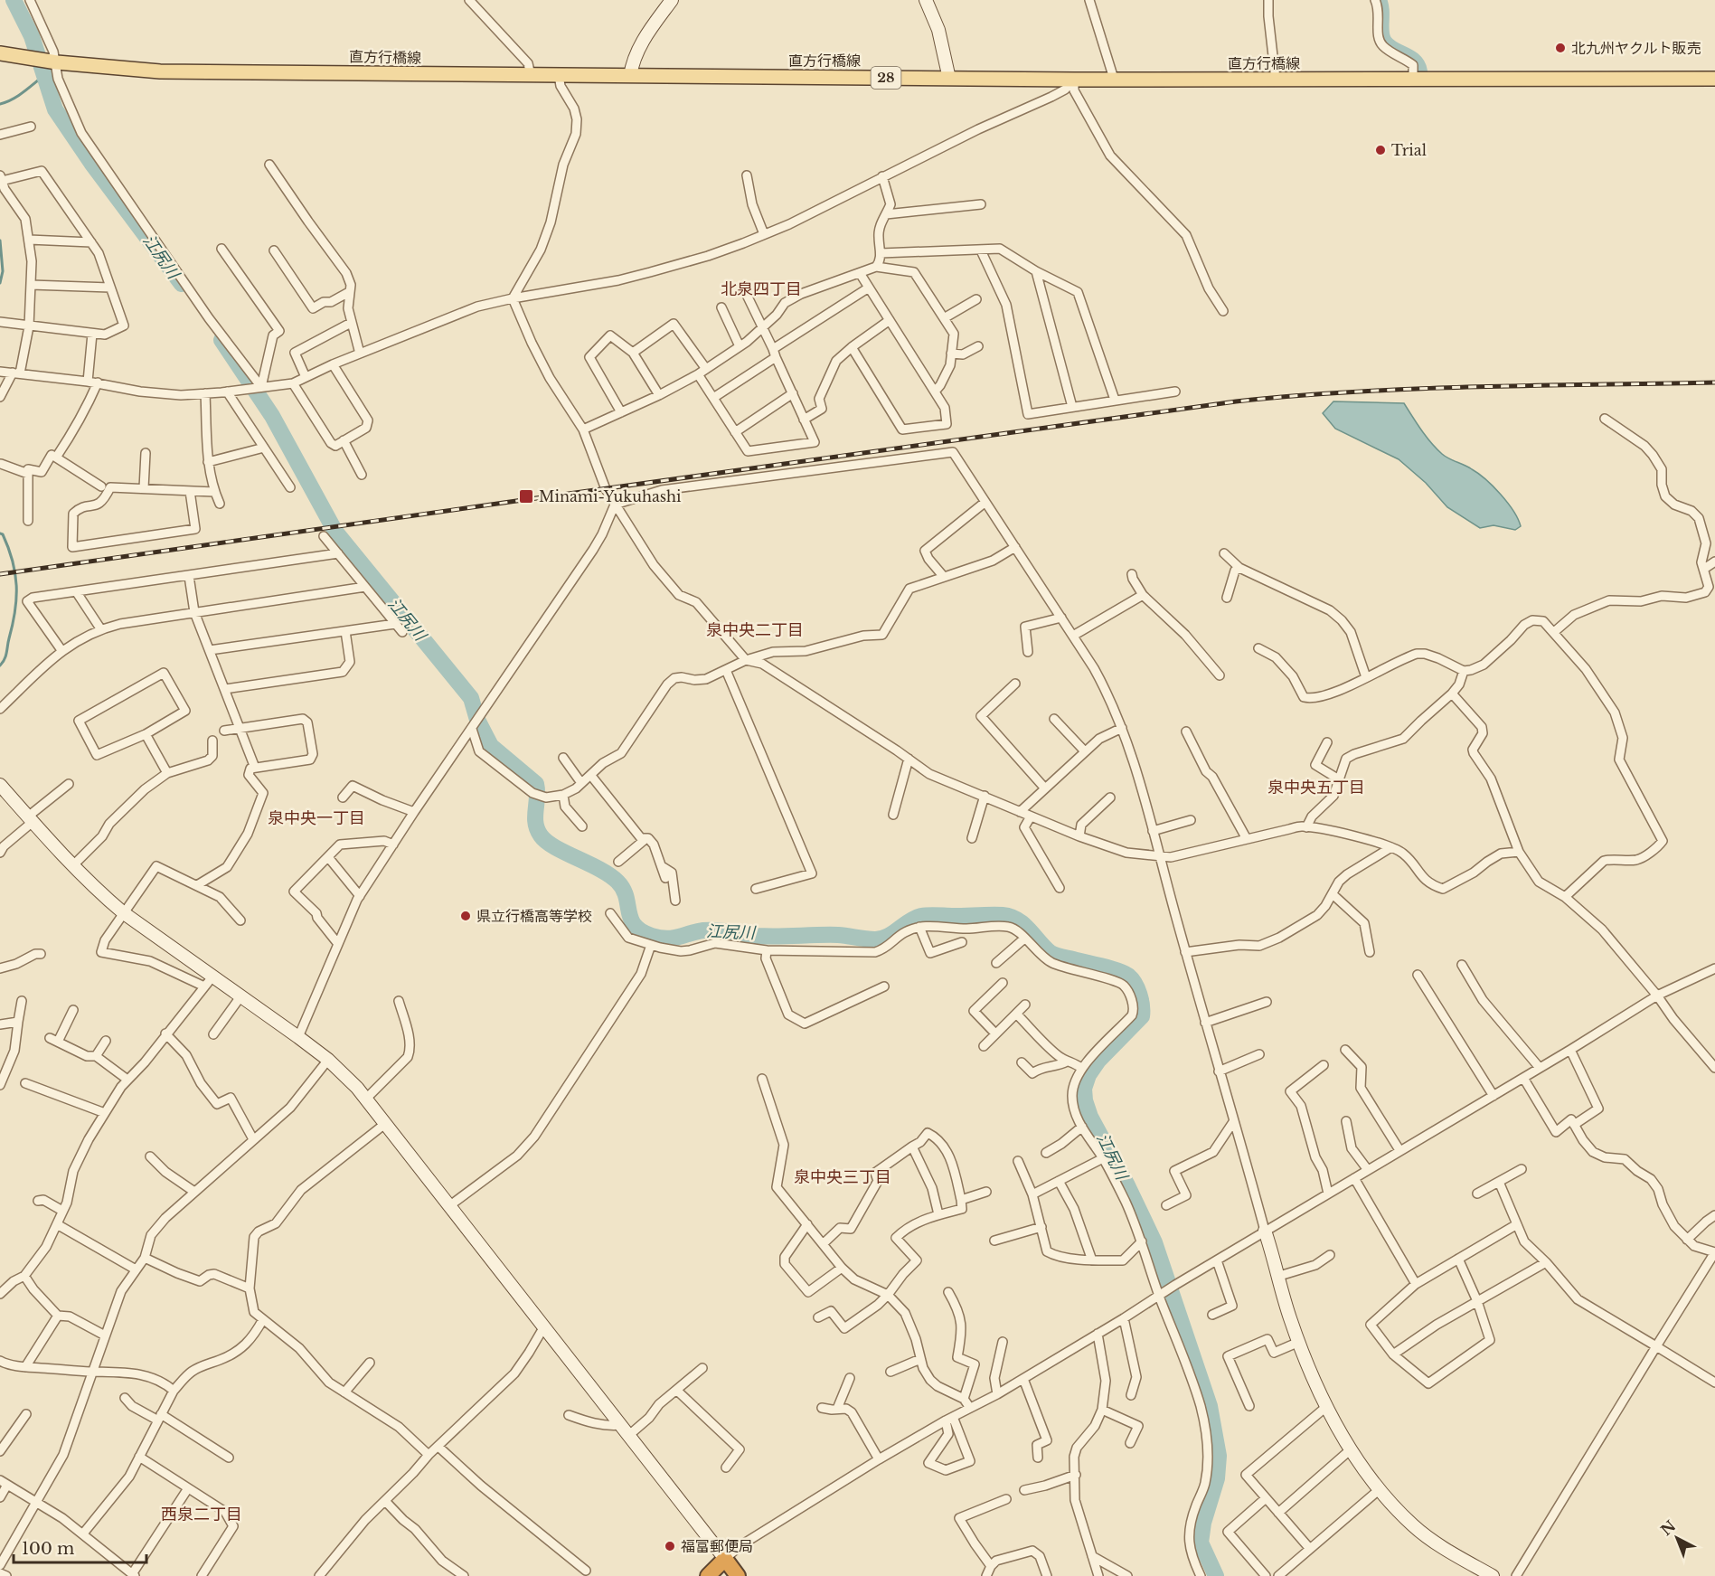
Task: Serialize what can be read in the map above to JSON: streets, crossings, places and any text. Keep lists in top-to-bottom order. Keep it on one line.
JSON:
{"streets":{"main road":["直方行橋線","28"]},"districts":["北泉四丁目","泉中央二丁目","泉中央五丁目","泉中央一丁目","泉中央三丁目","西泉二丁目"],"water":["江尻川"],"places":{"other":["北九州ヤクルト販売","Trial","県立行橋高等学校","福富郵便局"],"transit":["Minami-Yukuhashi"]},"scale_bar":"100 m","north":"top left"}
